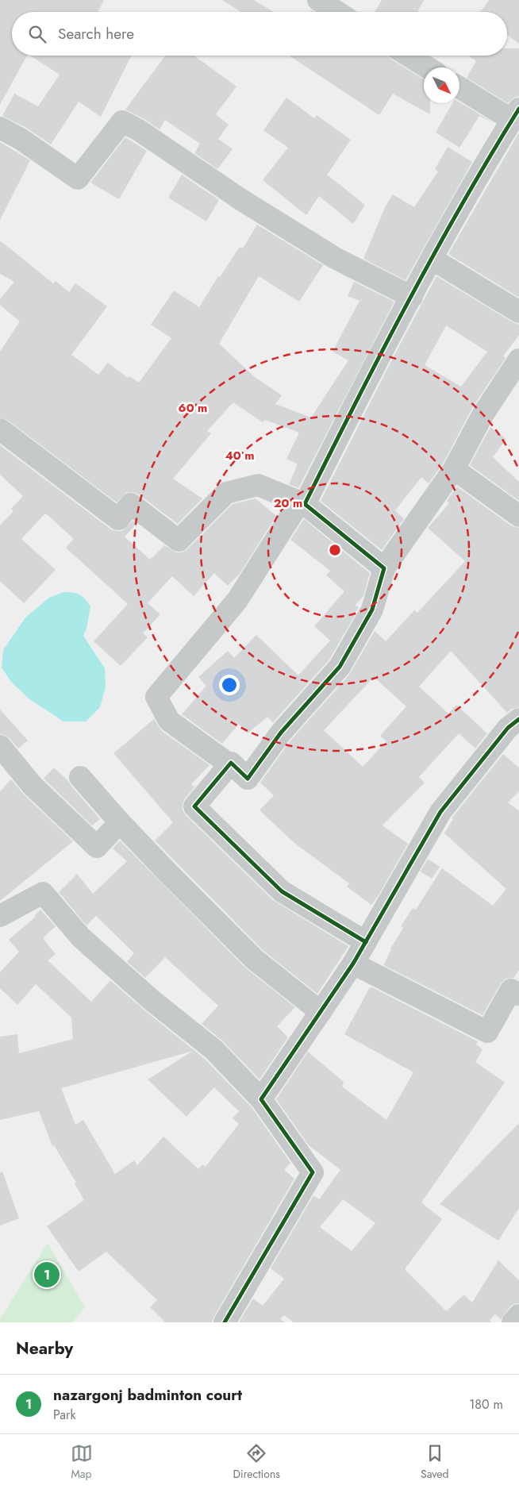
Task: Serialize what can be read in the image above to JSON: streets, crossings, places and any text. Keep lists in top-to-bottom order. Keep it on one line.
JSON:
{"north":"bottom right","page":{"search":"Search here","pins":"1","heading":"Nearby","list":[{"mark":"1","name":"nazargonj badminton court","note":"Park","value":"180 m"}],"nav":["Map","Directions","Saved"]},"rings":["60 m","40 m","20 m"]}
